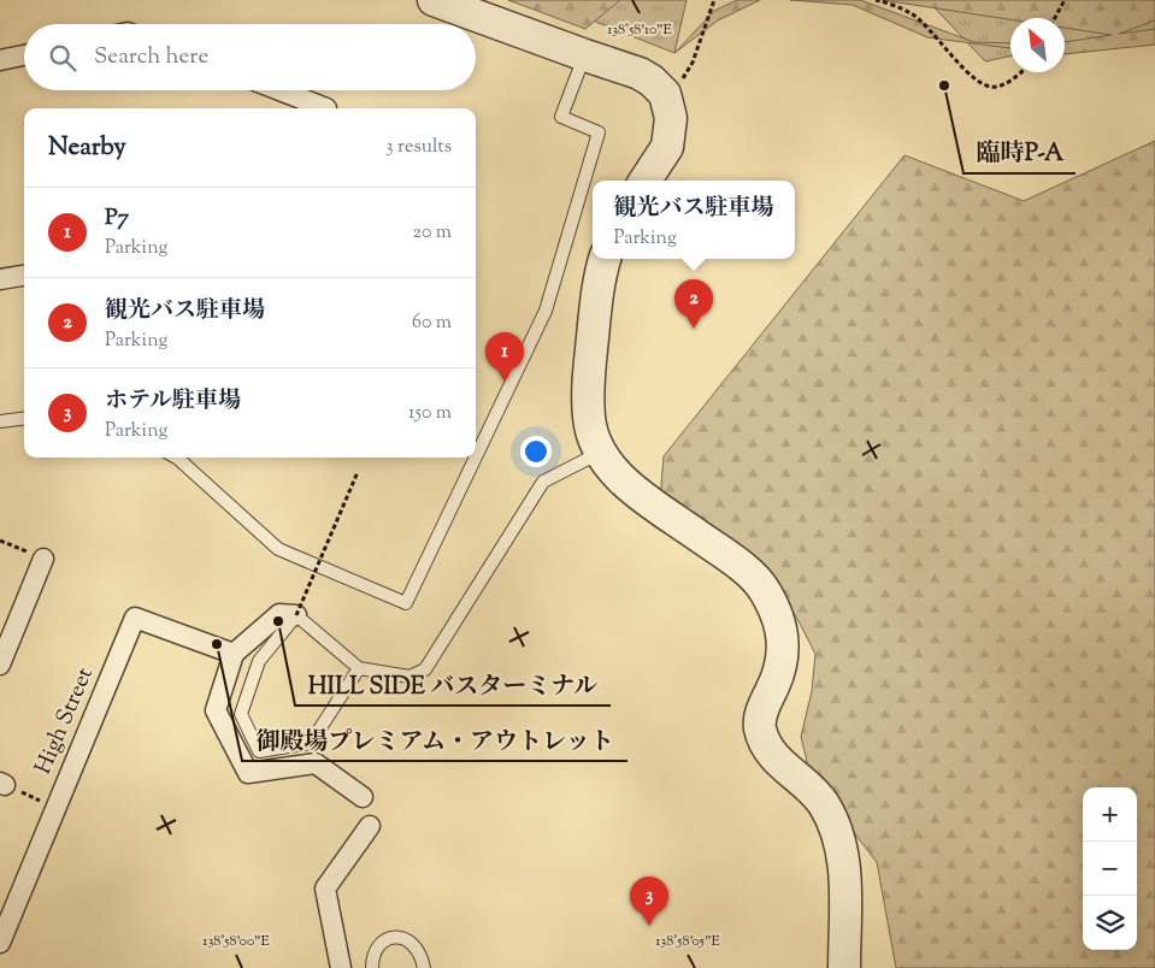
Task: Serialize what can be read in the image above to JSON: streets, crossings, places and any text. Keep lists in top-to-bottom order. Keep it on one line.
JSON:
{"streets":{"street":["High Street"]},"places":["臨時P-A","HILL SIDE バスターミナル","御殿場プレミアム・アウトレット"],"north":"top left","page":{"search":"Search here","heading":["Nearby","3 results"],"popup":["観光バス駐車場","Parking"],"list":[{"mark":"1","name":"P7","note":"Parking","value":"20 m"},{"mark":"2","name":"観光バス駐車場","note":"Parking","value":"60 m"},{"mark":"3","name":"ホテル駐車場","note":"Parking","value":"150 m"}],"pins":["2","1","3"],"map_buttons":["+","−"]},"coordinates":["138°58'10\"E","138°58'00\"E","138°58'05\"E"]}
